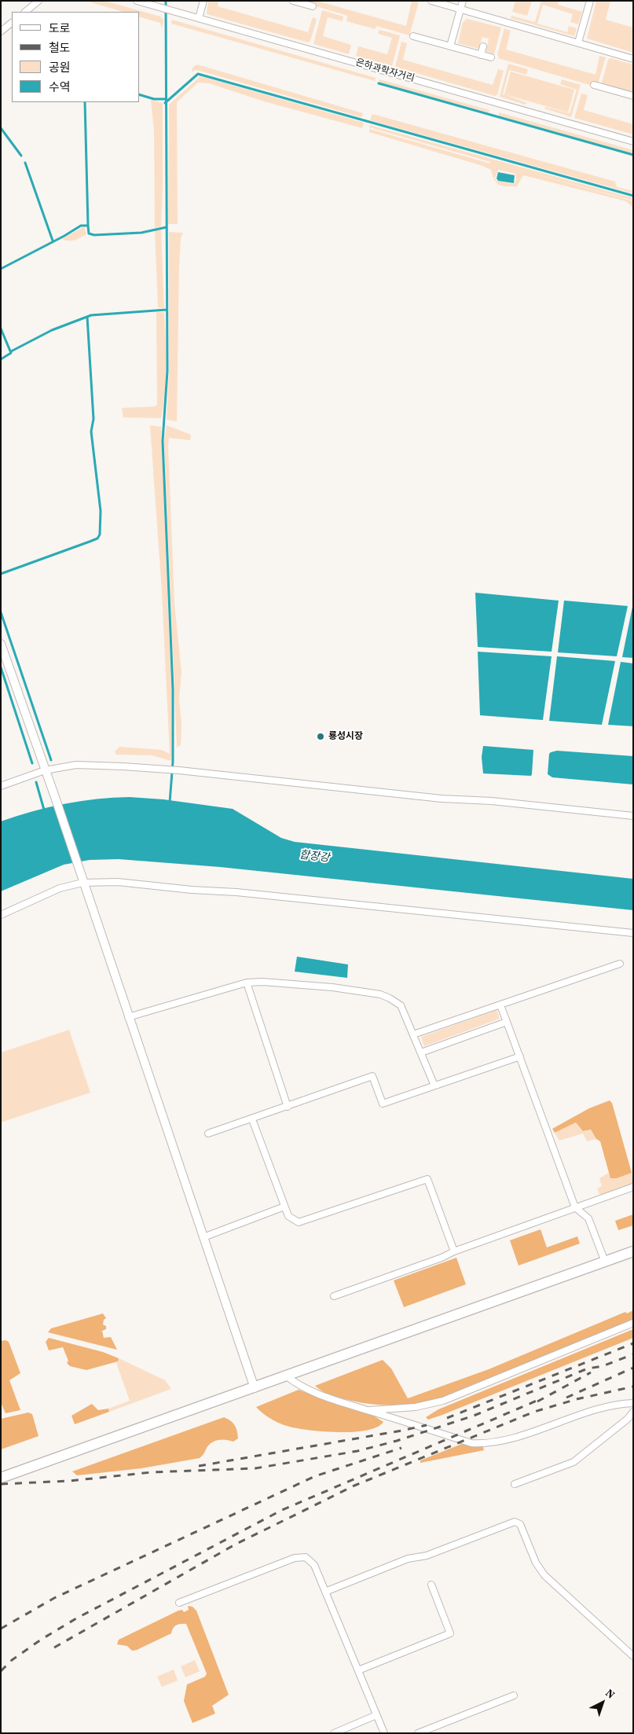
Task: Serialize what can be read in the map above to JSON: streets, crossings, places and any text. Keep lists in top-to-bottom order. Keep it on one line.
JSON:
{"streets":{"street":["은하과학자거리"]},"water":["합장강"],"places":["룡성시장"],"legend":["도로","철도","공원","수역"],"north":"top right"}
